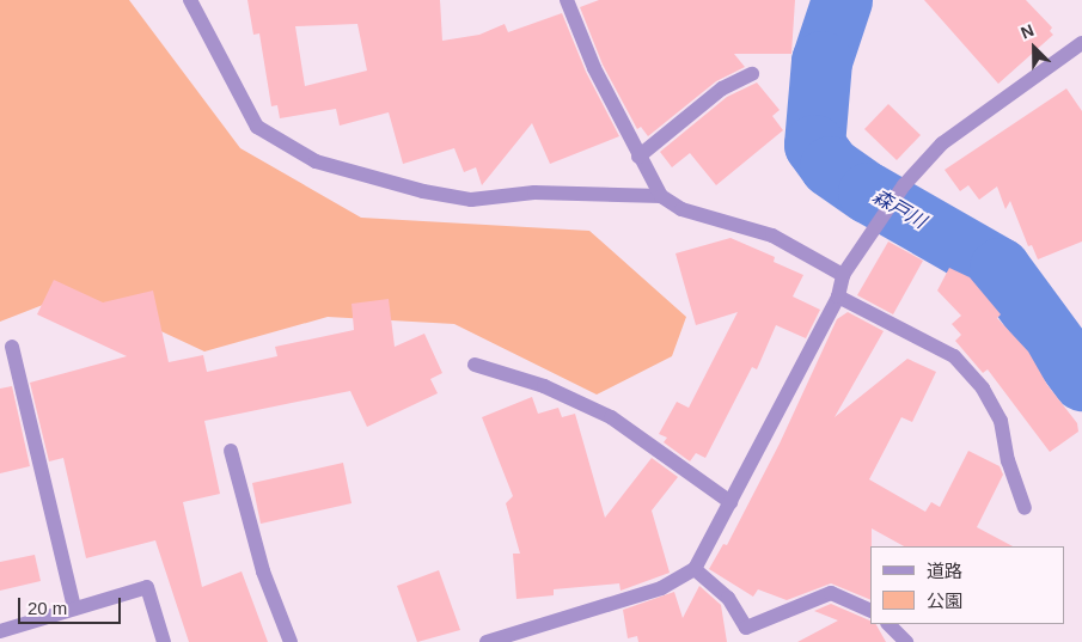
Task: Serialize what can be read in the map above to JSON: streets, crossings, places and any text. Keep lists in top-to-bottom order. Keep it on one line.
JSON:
{"water":["森戸川"],"legend":["道路","公園"],"scale_bar":"20 m","north":"top left"}
